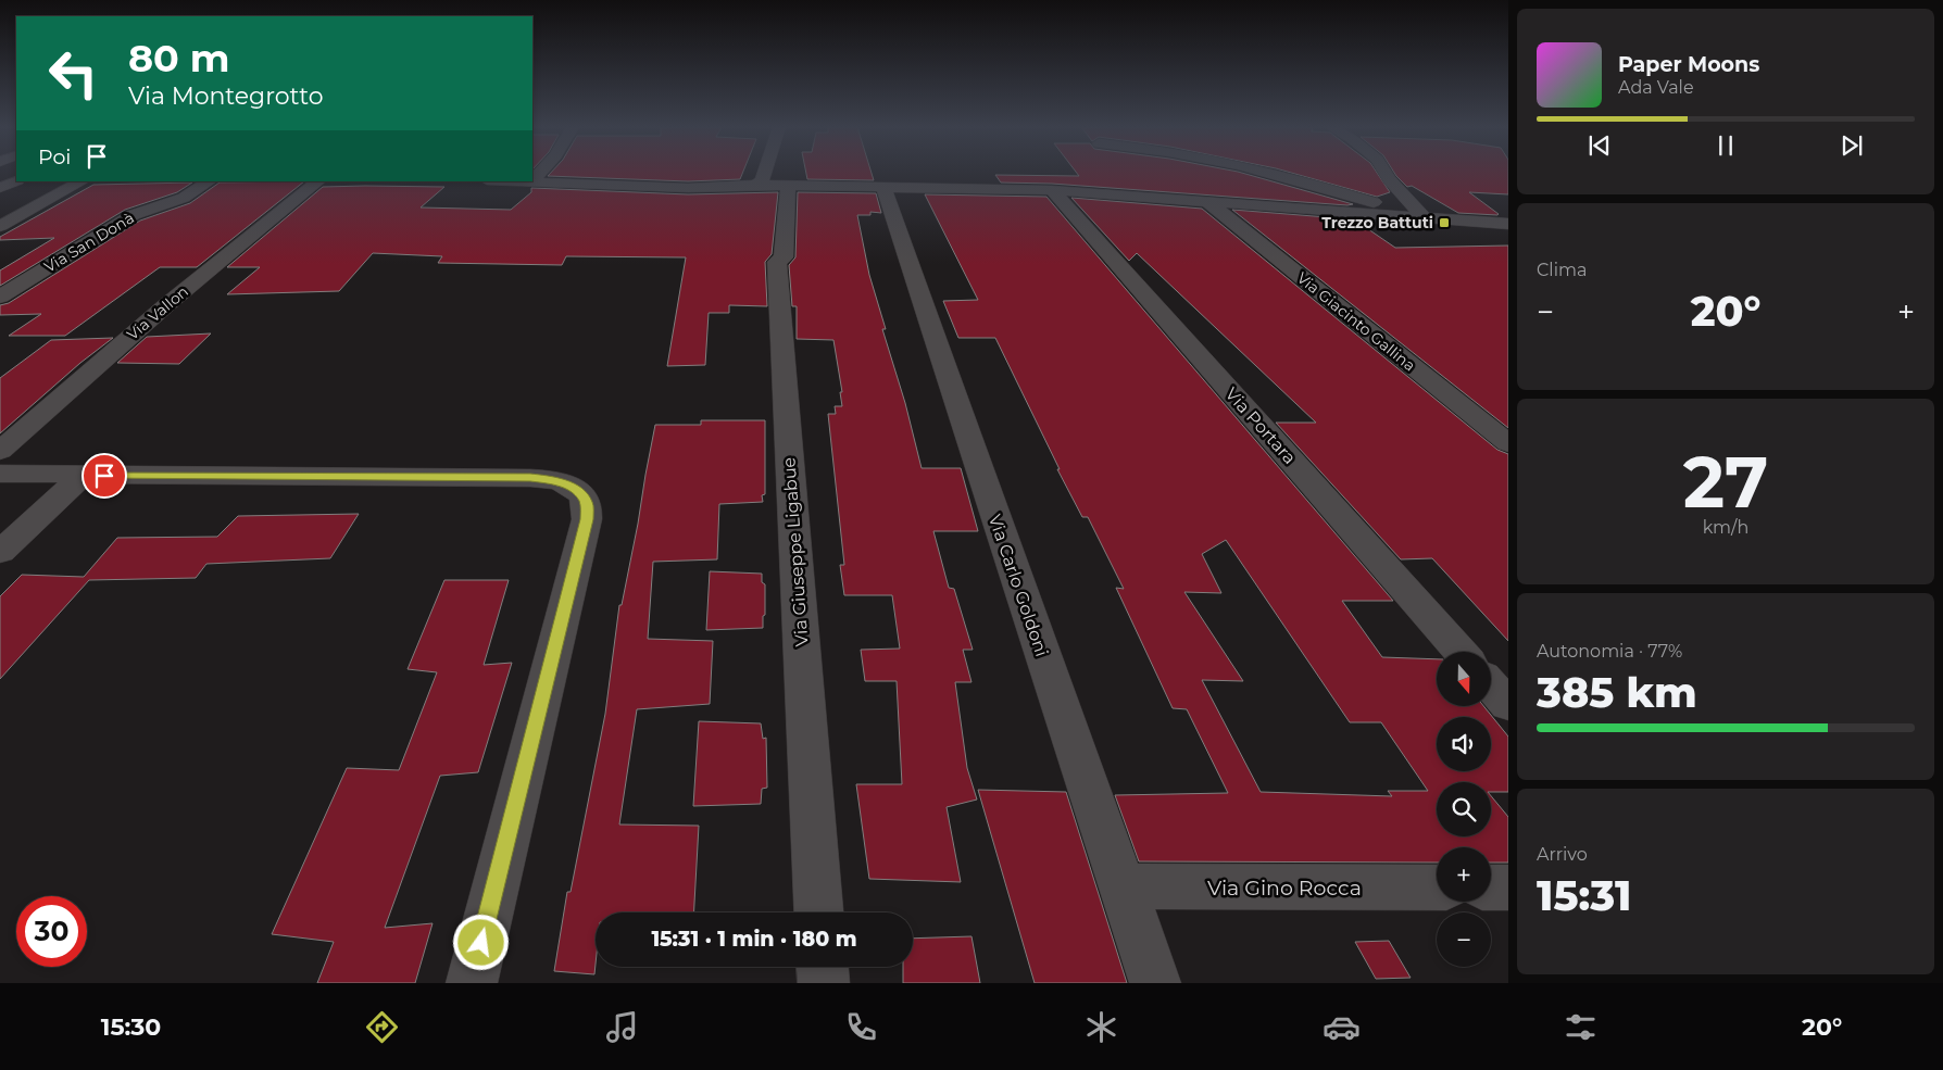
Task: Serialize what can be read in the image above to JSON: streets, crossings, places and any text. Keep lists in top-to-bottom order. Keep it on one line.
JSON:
{"streets":{"street":["Via San Donà","Via Vallon","Via Giacinto Gallina","Via Portara","Via Giuseppe Ligabue","Via Carlo Goldoni","Via Gino Rocca"]},"crossings":[["Via Carlo Goldoni","Via Gino Rocca"]],"places":{"transit":["Trezzo Battuti"]},"north":"bottom","page":{"turn":["80 m","Via Montegrotto"],"song":["Paper Moons","Ada Vale"],"then":"Poi","tile":["Clima",["27","km/h"],["Autonomia · 77%","385 km"],["Arrivo","15:31"]],"heat":["−","20°","+"],"map_buttons":["+","−"],"limit":"30","trip":"15:31 · 1 min · 180 m","tabs":["15:30","20°"]}}
